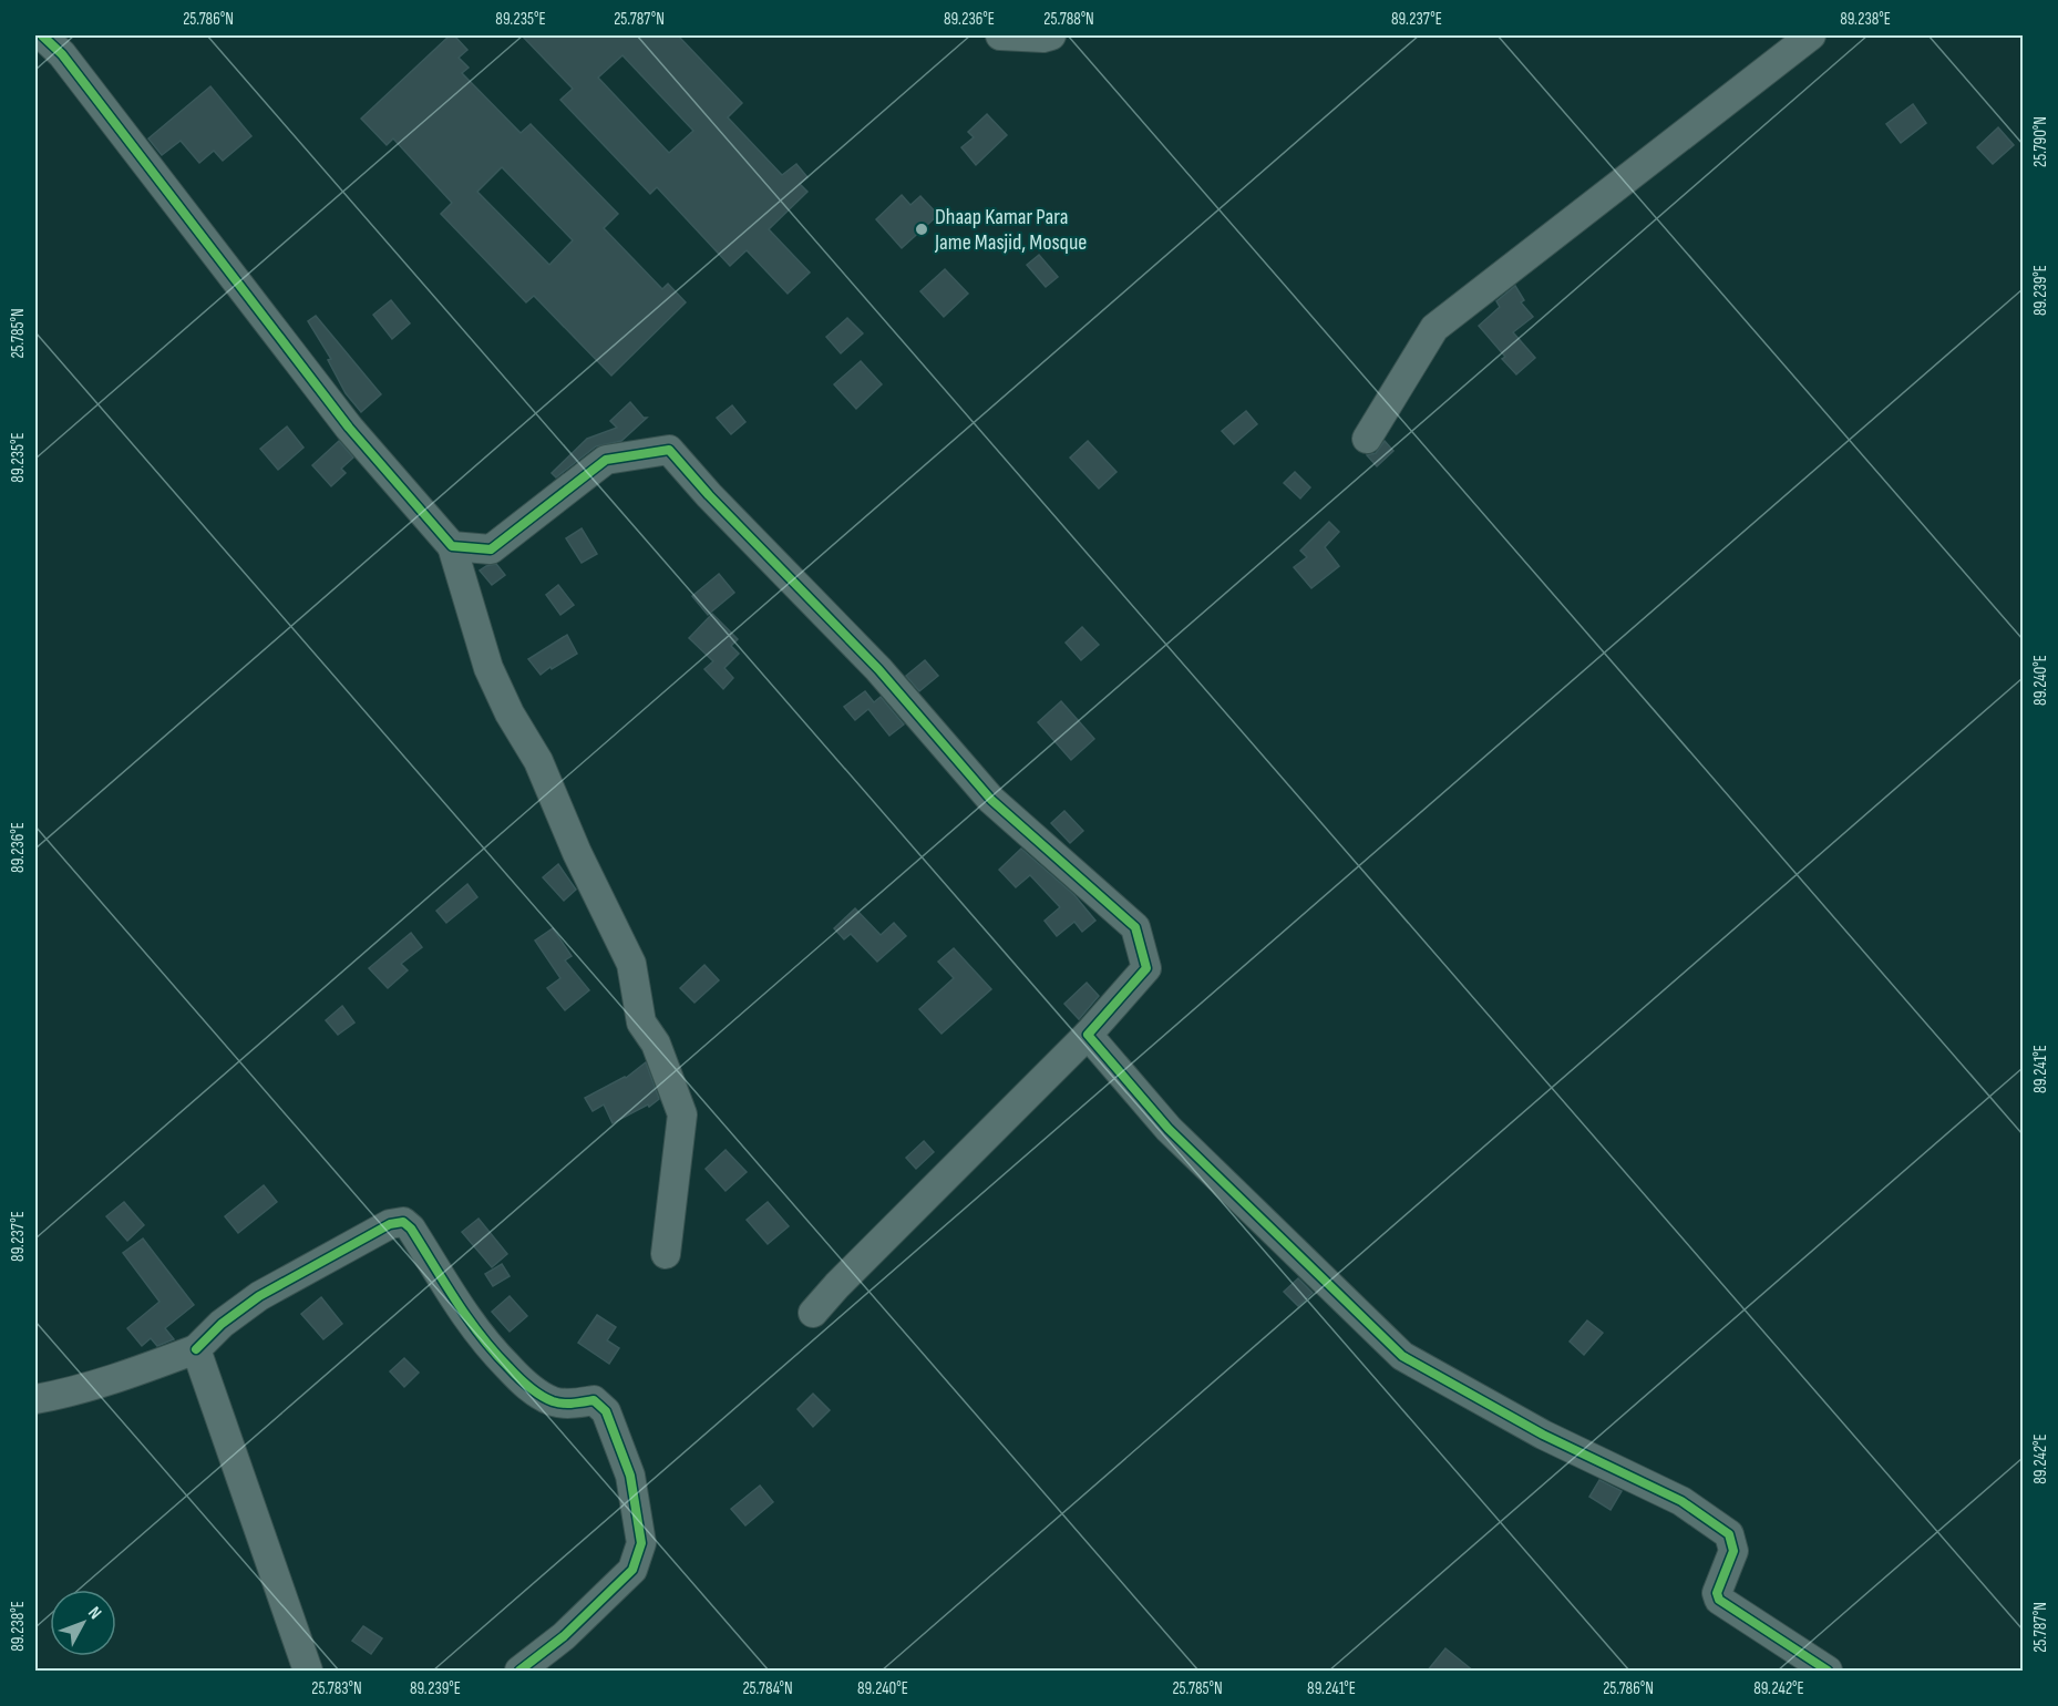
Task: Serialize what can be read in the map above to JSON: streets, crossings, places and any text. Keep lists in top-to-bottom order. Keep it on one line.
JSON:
{"places":["Dhaap Kamar Para Jame Masjid, Mosque"],"north":"top right","coordinates":["25.786°N","89.235°E","25.787°N","89.236°E","25.788°N","89.237°E","89.238°E","25.790°N","89.239°E","25.785°N","89.240°E","89.241°E","89.242°E","25.783°N","25.784°N"]}
